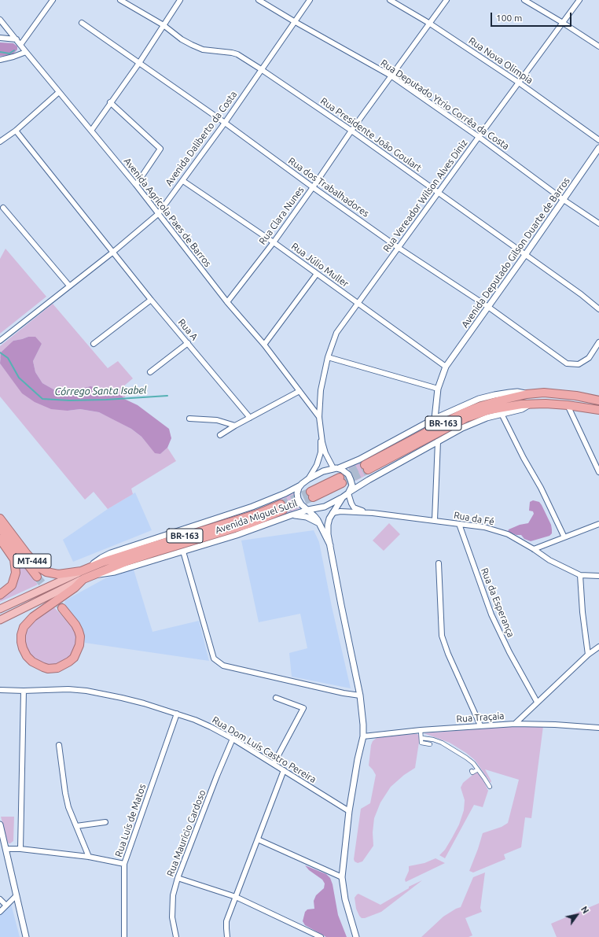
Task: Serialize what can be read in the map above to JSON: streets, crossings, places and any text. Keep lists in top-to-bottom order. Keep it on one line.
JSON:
{"streets":{"highway":["BR-163","Avenida Miguel Sutil","MT-444"],"street":["Rua Nova Olimpia","Rua Deputado Ytrio Corrêa da Costa","Rua Presidente João Goulart","Avenida Daliberto da Costa","Rua dos Trabalhadores","Rua Vereador Wilson Alves Diniz","Avenida Agrícola Paes de Barros","Rua Clara Nunes","Avenida Deputado Gilson Duarte de Barros","Rua Júlio Muller","Rua A","Rua da Fé","Rua da Esperança","Rua Traçaia","Rua Dom Luís Castro Pereira","Rua Luís de Matos","Rua Maurício Cardoso"]},"crossings":[["Rua Nova Olimpia","Rua Vereador Wilson Alves Diniz"],["Rua Nova Olimpia","Rua Clara Nunes"],["Rua Deputado Ytrio Corrêa da Costa","Avenida Daliberto da Costa"],["Rua Deputado Ytrio Corrêa da Costa","Rua Vereador Wilson Alves Diniz"],["Rua Deputado Ytrio Corrêa da Costa","Rua Clara Nunes"],["Rua Deputado Ytrio Corrêa da Costa","Avenida Deputado Gilson Duarte de Barros"],["Rua Presidente João Goulart","Avenida Daliberto da Costa"],["Rua Presidente João Goulart","Rua Vereador Wilson Alves Diniz"],["Rua Presidente João Goulart","Rua Clara Nunes"],["Rua Presidente João Goulart","Avenida Deputado Gilson Duarte de Barros"],["Avenida Daliberto da Costa","Rua dos Trabalhadores"],["Avenida Daliberto da Costa","Avenida Agrícola Paes de Barros"],["Avenida Daliberto da Costa","Rua Júlio Muller"],["Avenida Daliberto da Costa","Rua A"],["Rua dos Trabalhadores","Rua Vereador Wilson Alves Diniz"],["Rua dos Trabalhadores","Rua Clara Nunes"],["Rua dos Trabalhadores","Avenida Deputado Gilson Duarte de Barros"],["Rua Vereador Wilson Alves Diniz","Avenida Agrícola Paes de Barros"],["Rua Vereador Wilson Alves Diniz","Rua Júlio Muller"],["Avenida Agrícola Paes de Barros","Rua Clara Nunes"],["Rua Clara Nunes","Rua Júlio Muller"],["Avenida Deputado Gilson Duarte de Barros","Rua Júlio Muller"],["BR-163","Avenida Miguel Sutil"],["Avenida Miguel Sutil","Rua da Fé"],["Avenida Miguel Sutil","MT-444"],["Rua da Fé","Rua da Esperança"],["Rua Dom Luís Castro Pereira","Rua Luís de Matos"],["Rua Dom Luís Castro Pereira","Rua Maurício Cardoso"]],"water":["Córrego Santa Isabel"],"scale_bar":"100 m","north":"top right"}
